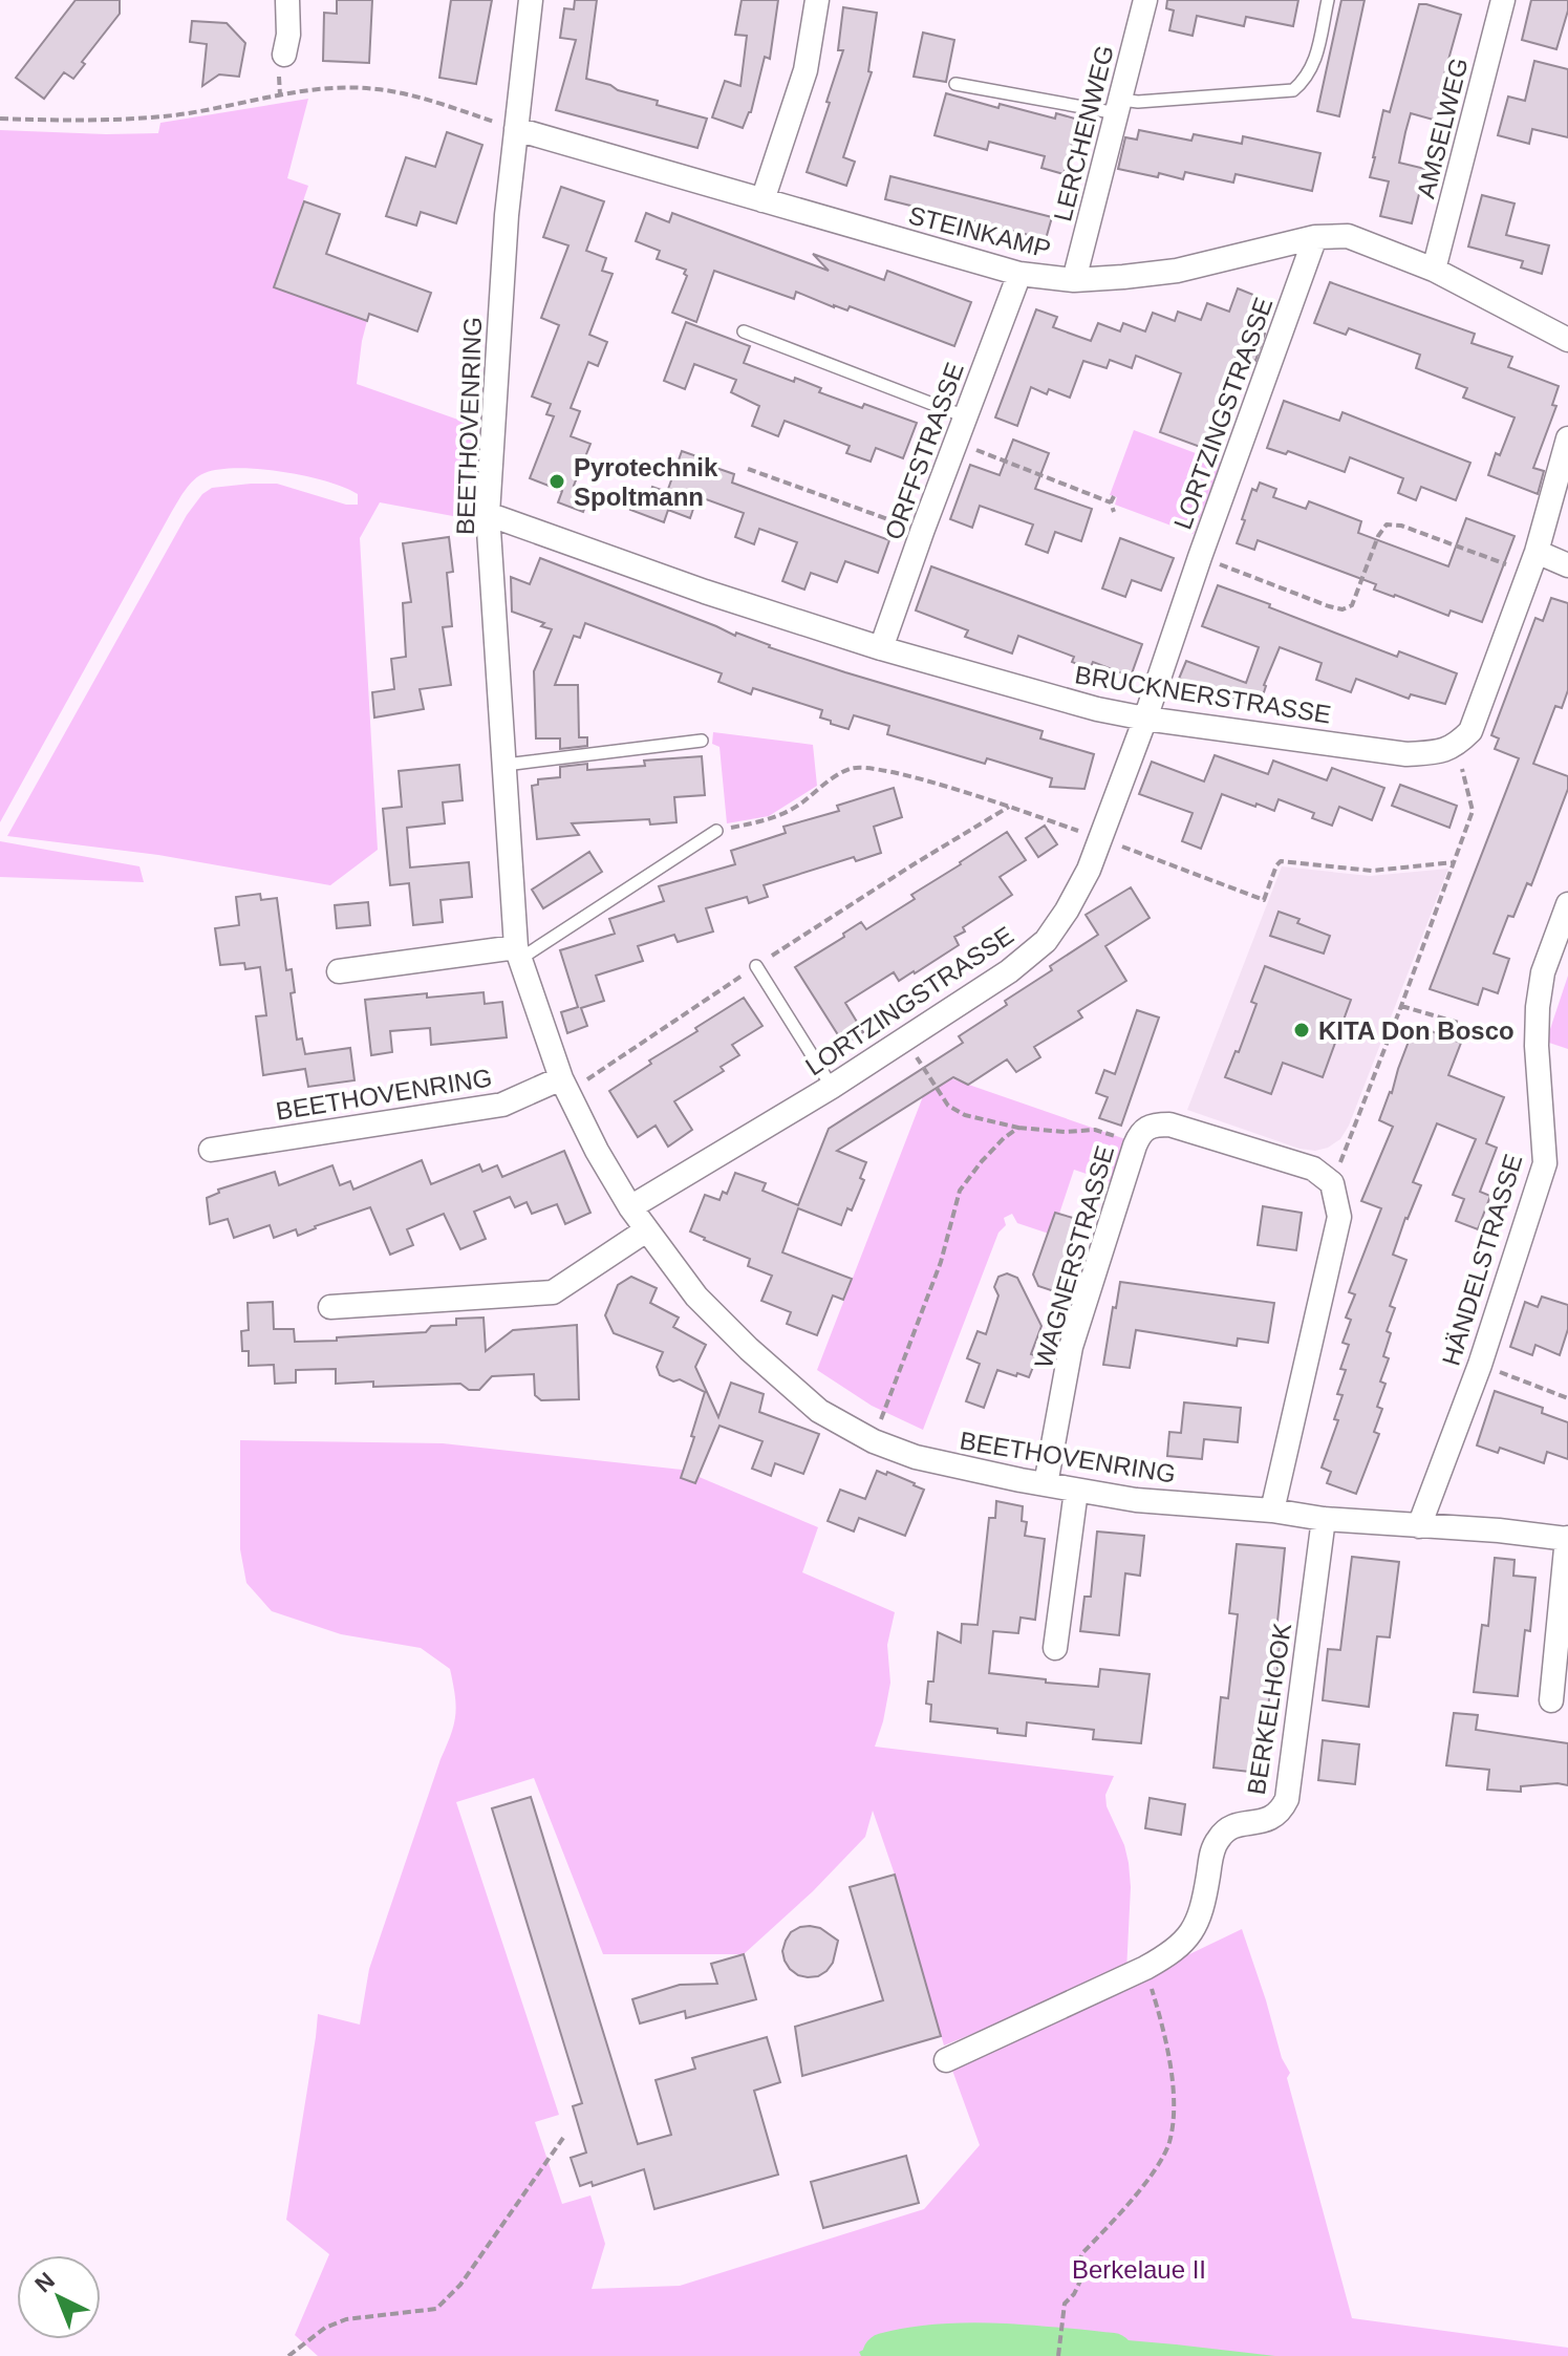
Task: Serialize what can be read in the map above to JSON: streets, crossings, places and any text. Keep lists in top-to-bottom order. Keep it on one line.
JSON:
{"streets":{"street":["AMSELWEG","LERCHENWEG","STEINKAMP","LORTZINGSTRASSE","BEETHOVENRING","ORFFSTRASSE","BRUCKNERSTRASSE","WAGNERSTRASSE","HÄNDELSTRASSE","BERKELHOOK"]},"crossings":[["AMSELWEG","STEINKAMP"],["LERCHENWEG","STEINKAMP"],["STEINKAMP","LORTZINGSTRASSE"],["STEINKAMP","BEETHOVENRING"],["STEINKAMP","ORFFSTRASSE"],["LORTZINGSTRASSE","BEETHOVENRING"],["LORTZINGSTRASSE","BRUCKNERSTRASSE"],["BEETHOVENRING","BRUCKNERSTRASSE"],["BEETHOVENRING","WAGNERSTRASSE"],["BEETHOVENRING","HÄNDELSTRASSE"],["BEETHOVENRING","BERKELHOOK"],["ORFFSTRASSE","BRUCKNERSTRASSE"]],"parks":["Berkelaue II"],"places":["Pyrotechnik Spoltmann","KITA Don Bosco"],"north":"top left"}
